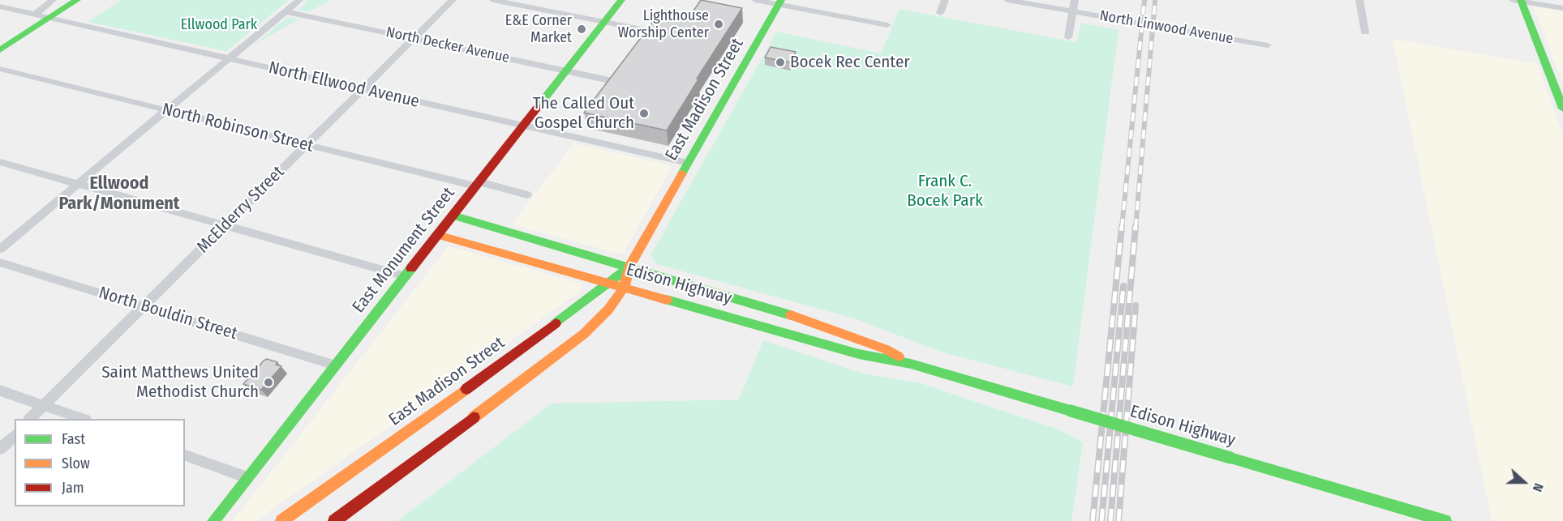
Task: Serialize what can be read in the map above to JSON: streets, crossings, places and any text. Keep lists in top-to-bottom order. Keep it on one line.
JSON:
{"streets":{"main road":["East Madison Street","East Monument Street","Edison Highway"],"street":["North Linwood Avenue","North Decker Avenue","North Ellwood Avenue","North Robinson Street","McElderry Street","North Bouldin Street"]},"crossings":[["North Decker Avenue","McElderry Street"],["North Decker Avenue","East Monument Street"],["North Ellwood Avenue","East Madison Street"],["North Ellwood Avenue","McElderry Street"],["North Ellwood Avenue","East Monument Street"],["East Madison Street","Edison Highway"],["North Robinson Street","McElderry Street"],["North Robinson Street","East Monument Street"],["McElderry Street","North Bouldin Street"],["East Monument Street","Edison Highway"],["East Monument Street","North Bouldin Street"]],"districts":["Ellwood Park/Monument"],"parks":["Ellwood Park","Frank C. Bocek Park"],"places":["Lighthouse Worship Center","E&E Corner Market","Bocek Rec Center","The Called Out Gospel Church","Saint Matthews United Methodist Church"],"legend":["Fast","Slow","Jam"],"north":"right"}
